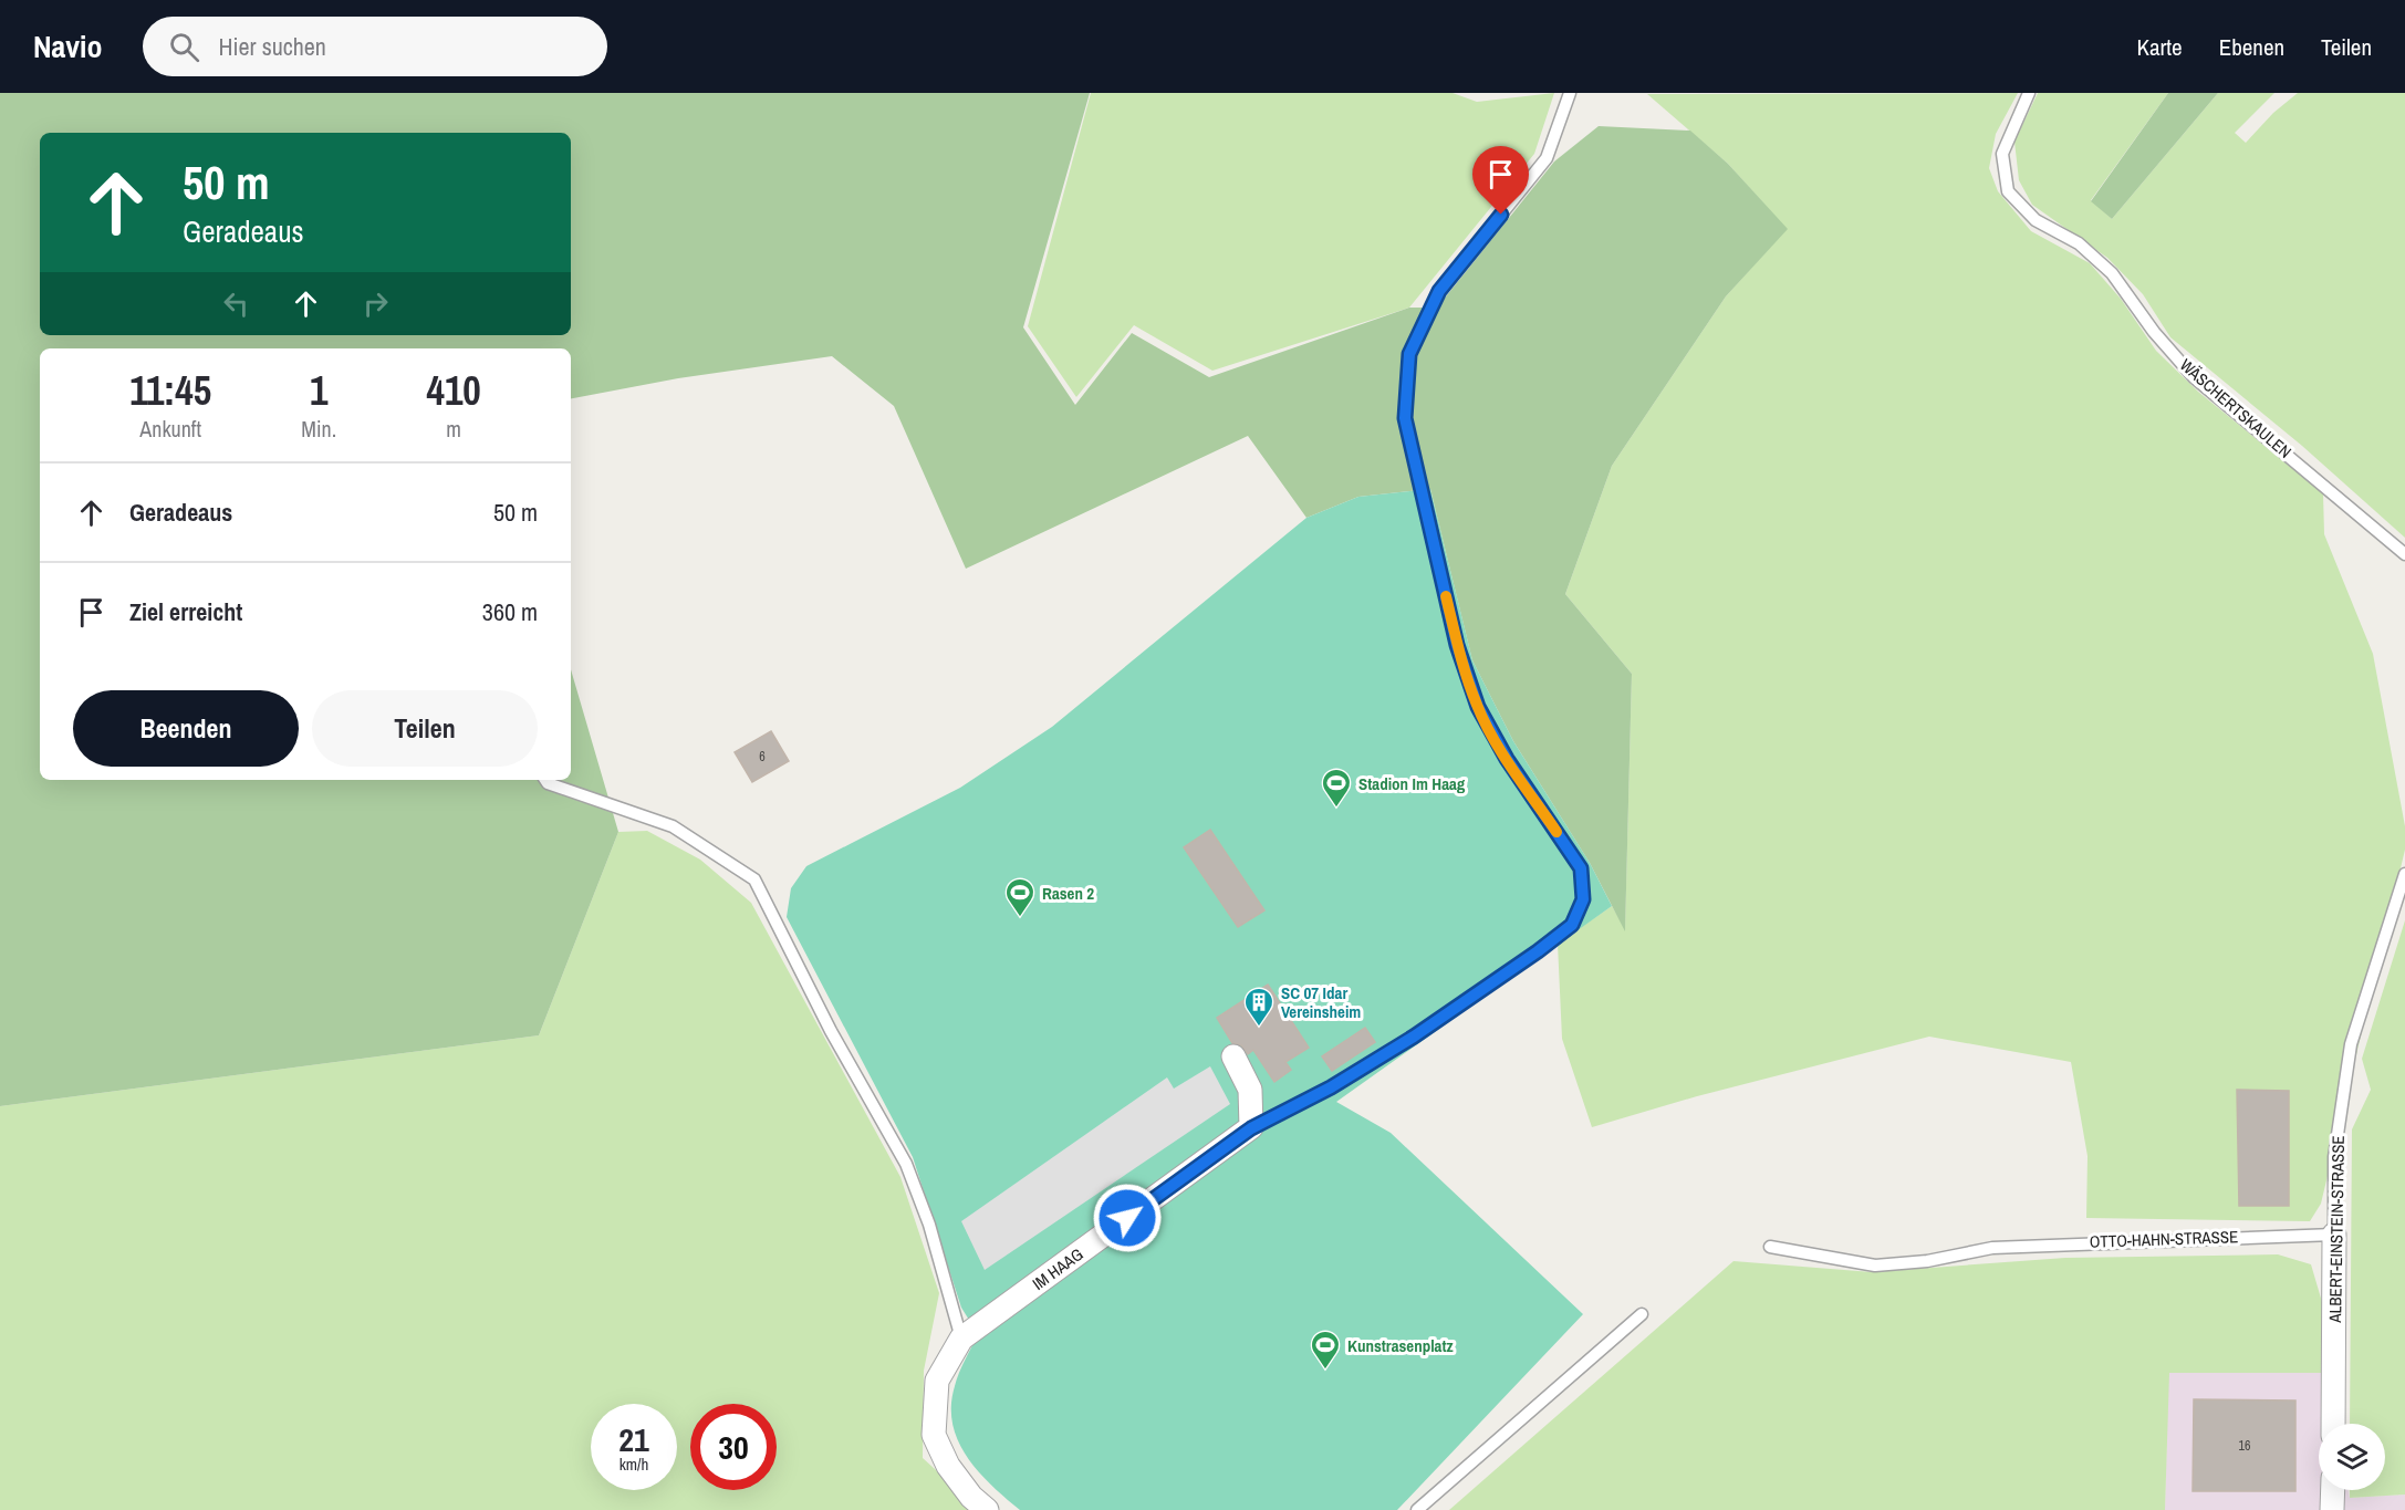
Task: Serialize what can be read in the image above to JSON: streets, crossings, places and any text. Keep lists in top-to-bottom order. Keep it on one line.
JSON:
{"streets":{"street":["ALBERT-EINSTEIN-STRASSE","IM HAAG"],"lane":["WÄSCHERTSKAULEN","OTTO-HAHN-STRASSE"]},"crossings":[["ALBERT-EINSTEIN-STRASSE","OTTO-HAHN-STRASSE"]],"places":{"sports":["Stadion Im Haag","Rasen 2","Kunstrasenplatz"],"building":["SC 07 Idar Vereinsheim"]},"house_numbers":["6","16"],"page":{"header":"Navio","search":"Hier suchen","nav":["Karte","Ebenen","Teilen"],"turn":["50 m","Geradeaus"],"eta":["11:45","Ankunft","1","Min.","410","m"],"list":[{"name":"Geradeaus","value":"50 m"},{"name":"Ziel erreicht","value":"360 m"}],"buttons":["Beenden","Teilen"],"speed":"21 km/h","limit":"30"}}
